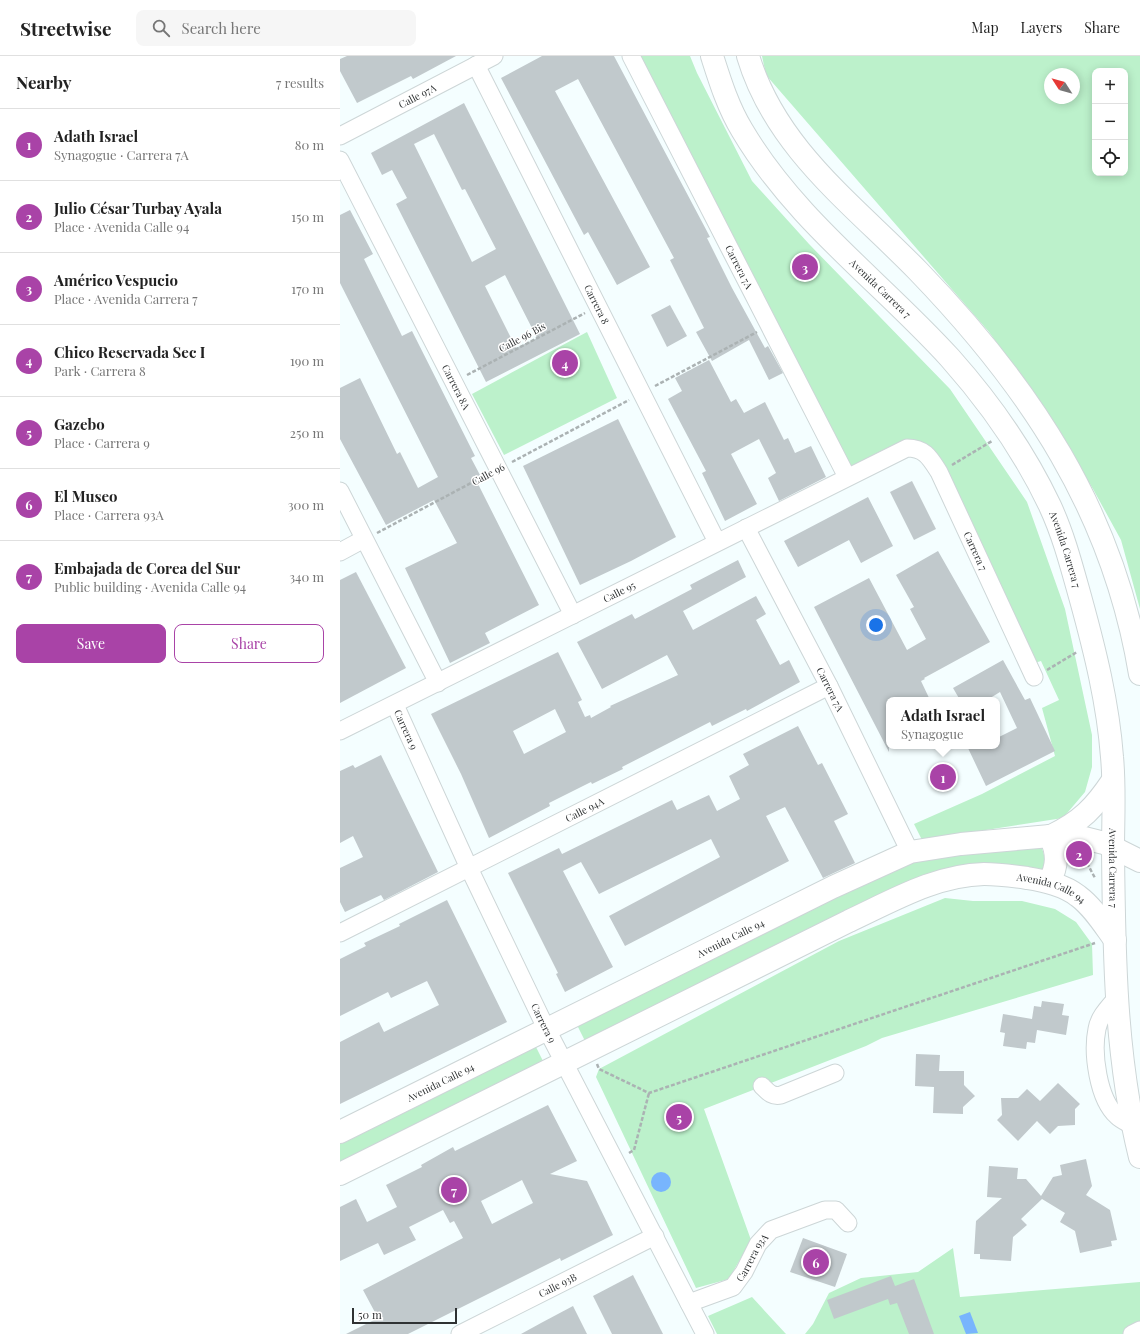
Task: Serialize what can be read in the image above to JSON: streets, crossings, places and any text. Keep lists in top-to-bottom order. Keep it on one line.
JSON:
{"streets":{"main road":["Avenida Carrera 7","Avenida Calle 94"],"street":["Calle 97A","Carrera 7A","Carrera 8","Carrera 8A","Carrera 7","Calle 95","Carrera 9","Calle 94A","Carrera 93A","Calle 93B"],"path":["Calle 96 Bis","Calle 96"]},"crossings":[["Calle 97A","Carrera 8"],["Carrera 7A","Calle 96"],["Carrera 7A","Calle 95"],["Carrera 7A","Calle 94A"],["Carrera 7A","Avenida Calle 94"],["Avenida Carrera 7","Avenida Calle 94"],["Carrera 8","Calle 96 Bis"],["Carrera 8","Calle 96"],["Carrera 8","Calle 95"],["Calle 96 Bis","Carrera 8A"],["Carrera 8A","Calle 96"],["Carrera 8A","Calle 95"],["Carrera 7","Calle 95"],["Calle 95","Carrera 9"],["Carrera 9","Calle 94A"],["Carrera 9","Avenida Calle 94"],["Carrera 9","Carrera 93A"],["Carrera 9","Calle 93B"]],"scale_bar":"50 m","north":"top left","page":{"header":"Streetwise","search":"Search here","nav":["Map","Layers","Share"],"heading":["Nearby","7 results"],"map_buttons":["+","−"],"list":[{"mark":"1","name":"Adath Israel","note":"Synagogue · Carrera 7A","value":"80 m"},{"mark":"2","name":"Julio César Turbay Ayala","note":"Place · Avenida Calle 94","value":"150 m"},{"mark":"3","name":"Américo Vespucio","note":"Place · Avenida Carrera 7","value":"170 m"},{"mark":"4","name":"Chico Reservada Sec I","note":"Park · Carrera 8","value":"190 m"},{"mark":"5","name":"Gazebo","note":"Place · Carrera 9","value":"250 m"},{"mark":"6","name":"El Museo","note":"Place · Carrera 93A","value":"300 m"},{"mark":"7","name":"Embajada de Corea del Sur","note":"Public building · Avenida Calle 94","value":"340 m"}],"pins":["3","4","1","2","5","7","6"],"buttons":["Save","Share"],"popup":["Adath Israel","Synagogue"],"scale":"50 m"}}
